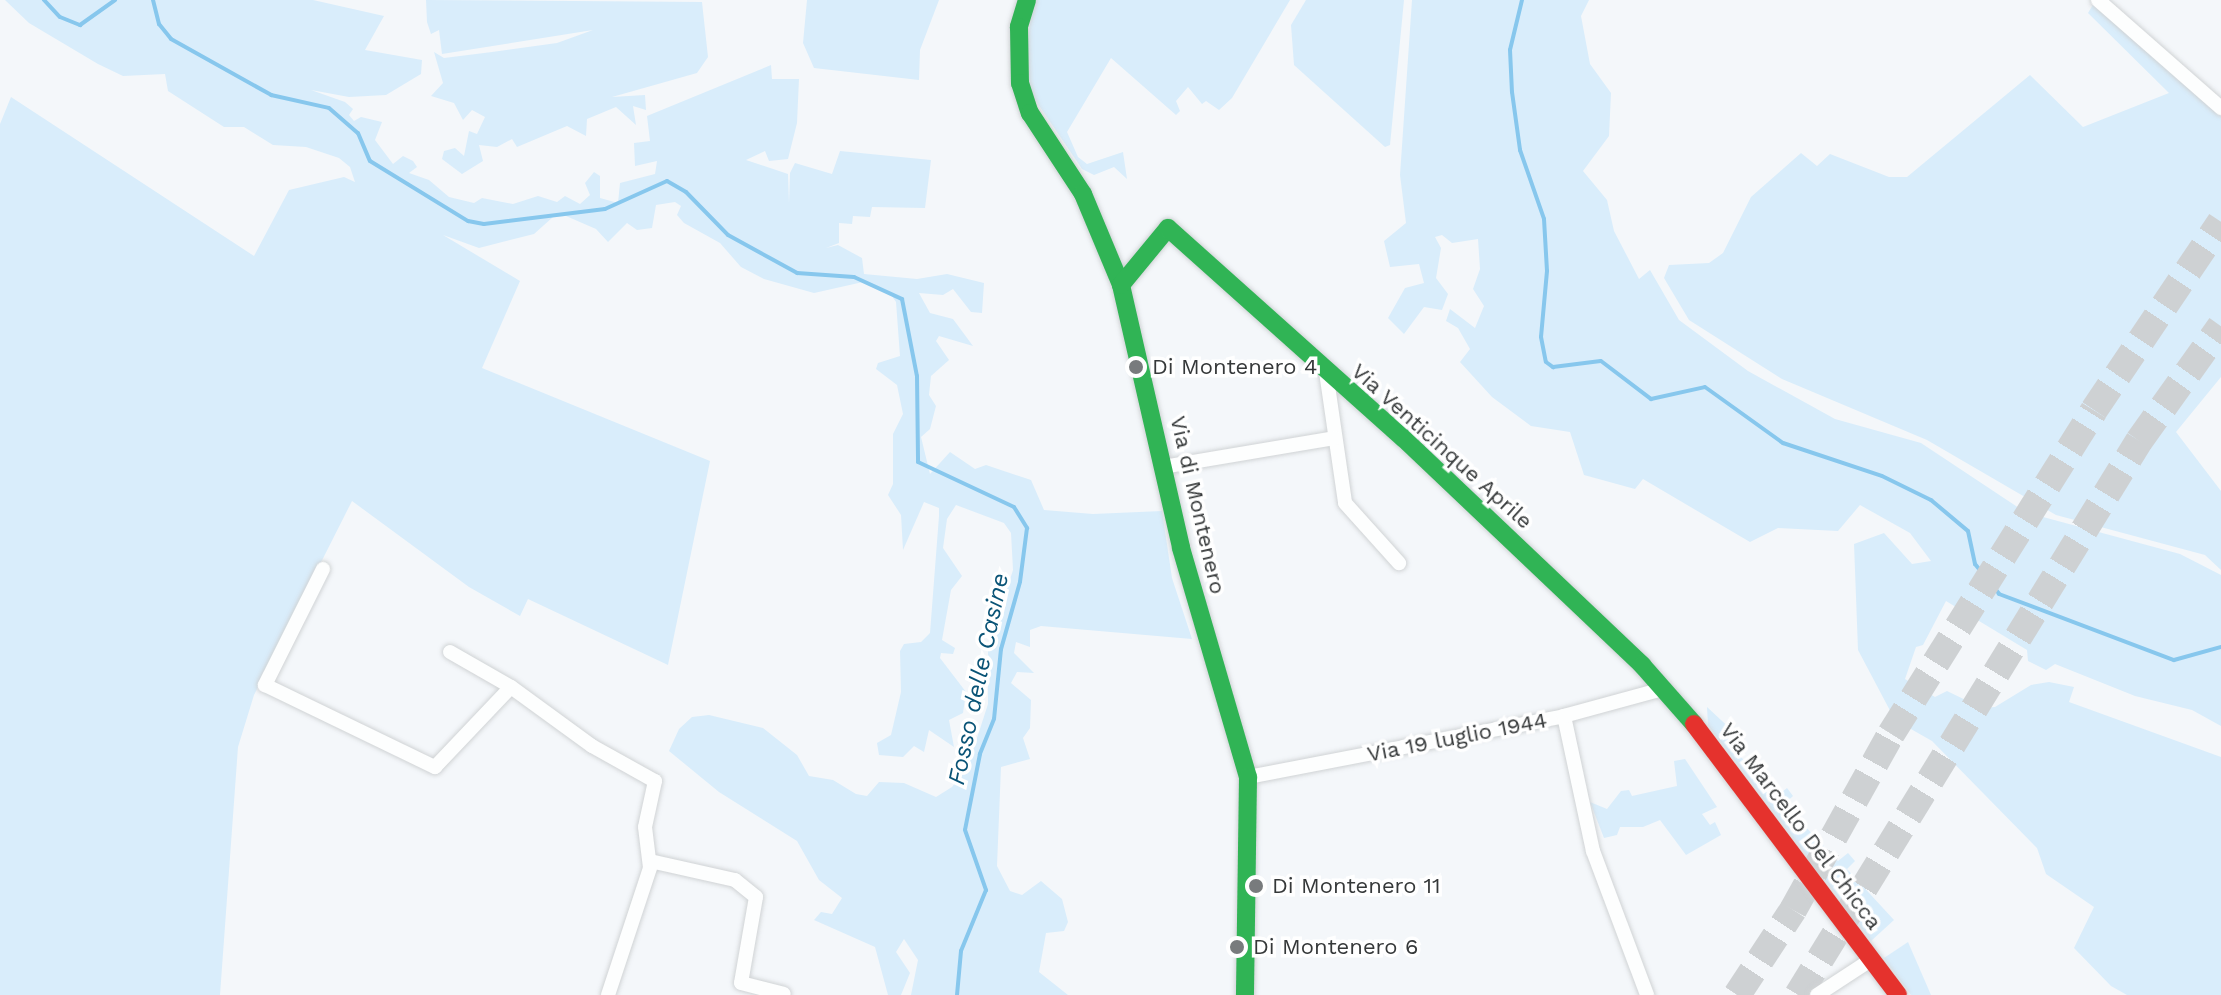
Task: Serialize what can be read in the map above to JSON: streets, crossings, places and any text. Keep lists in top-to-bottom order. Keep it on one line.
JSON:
{"streets":{"street":["Via Venticinque Aprile","Via di Montenero","Via 19 luglio 1944","Via Marcello Del Chicca"]},"crossings":[["Via Venticinque Aprile","Via di Montenero"],["Via Venticinque Aprile","Via 19 luglio 1944"],["Via Venticinque Aprile","Via Marcello Del Chicca"],["Via di Montenero","Via 19 luglio 1944"],["Via 19 luglio 1944","Via Marcello Del Chicca"]],"water":["Fosso delle Casine"],"places":["Di Montenero 4","Di Montenero 11","Di Montenero 6"]}
